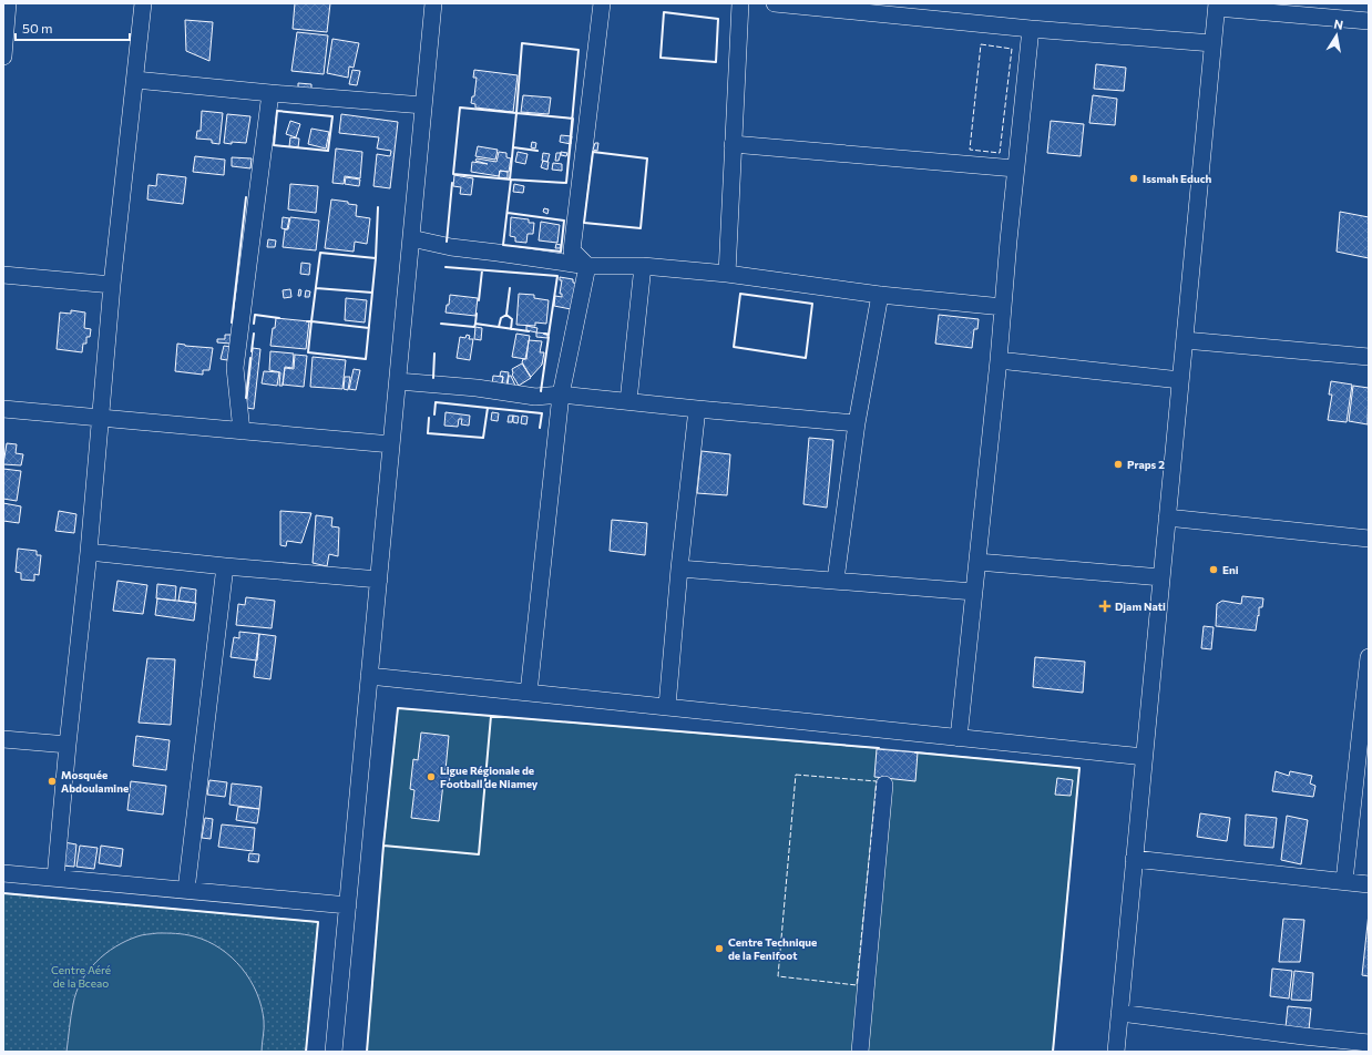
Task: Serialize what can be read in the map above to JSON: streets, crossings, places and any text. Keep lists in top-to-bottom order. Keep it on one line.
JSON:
{"parks":["Centre Aéré de la Bceao"],"places":{"other":["Issmah Educh","Praps 2","Eni","Ligue Régionale de Football de Niamey","Mosquée Abdoulamine","Centre Technique de la Fenifoot"],"health":["Djam Nati"]},"scale_bar":"50 m","north":"top"}
